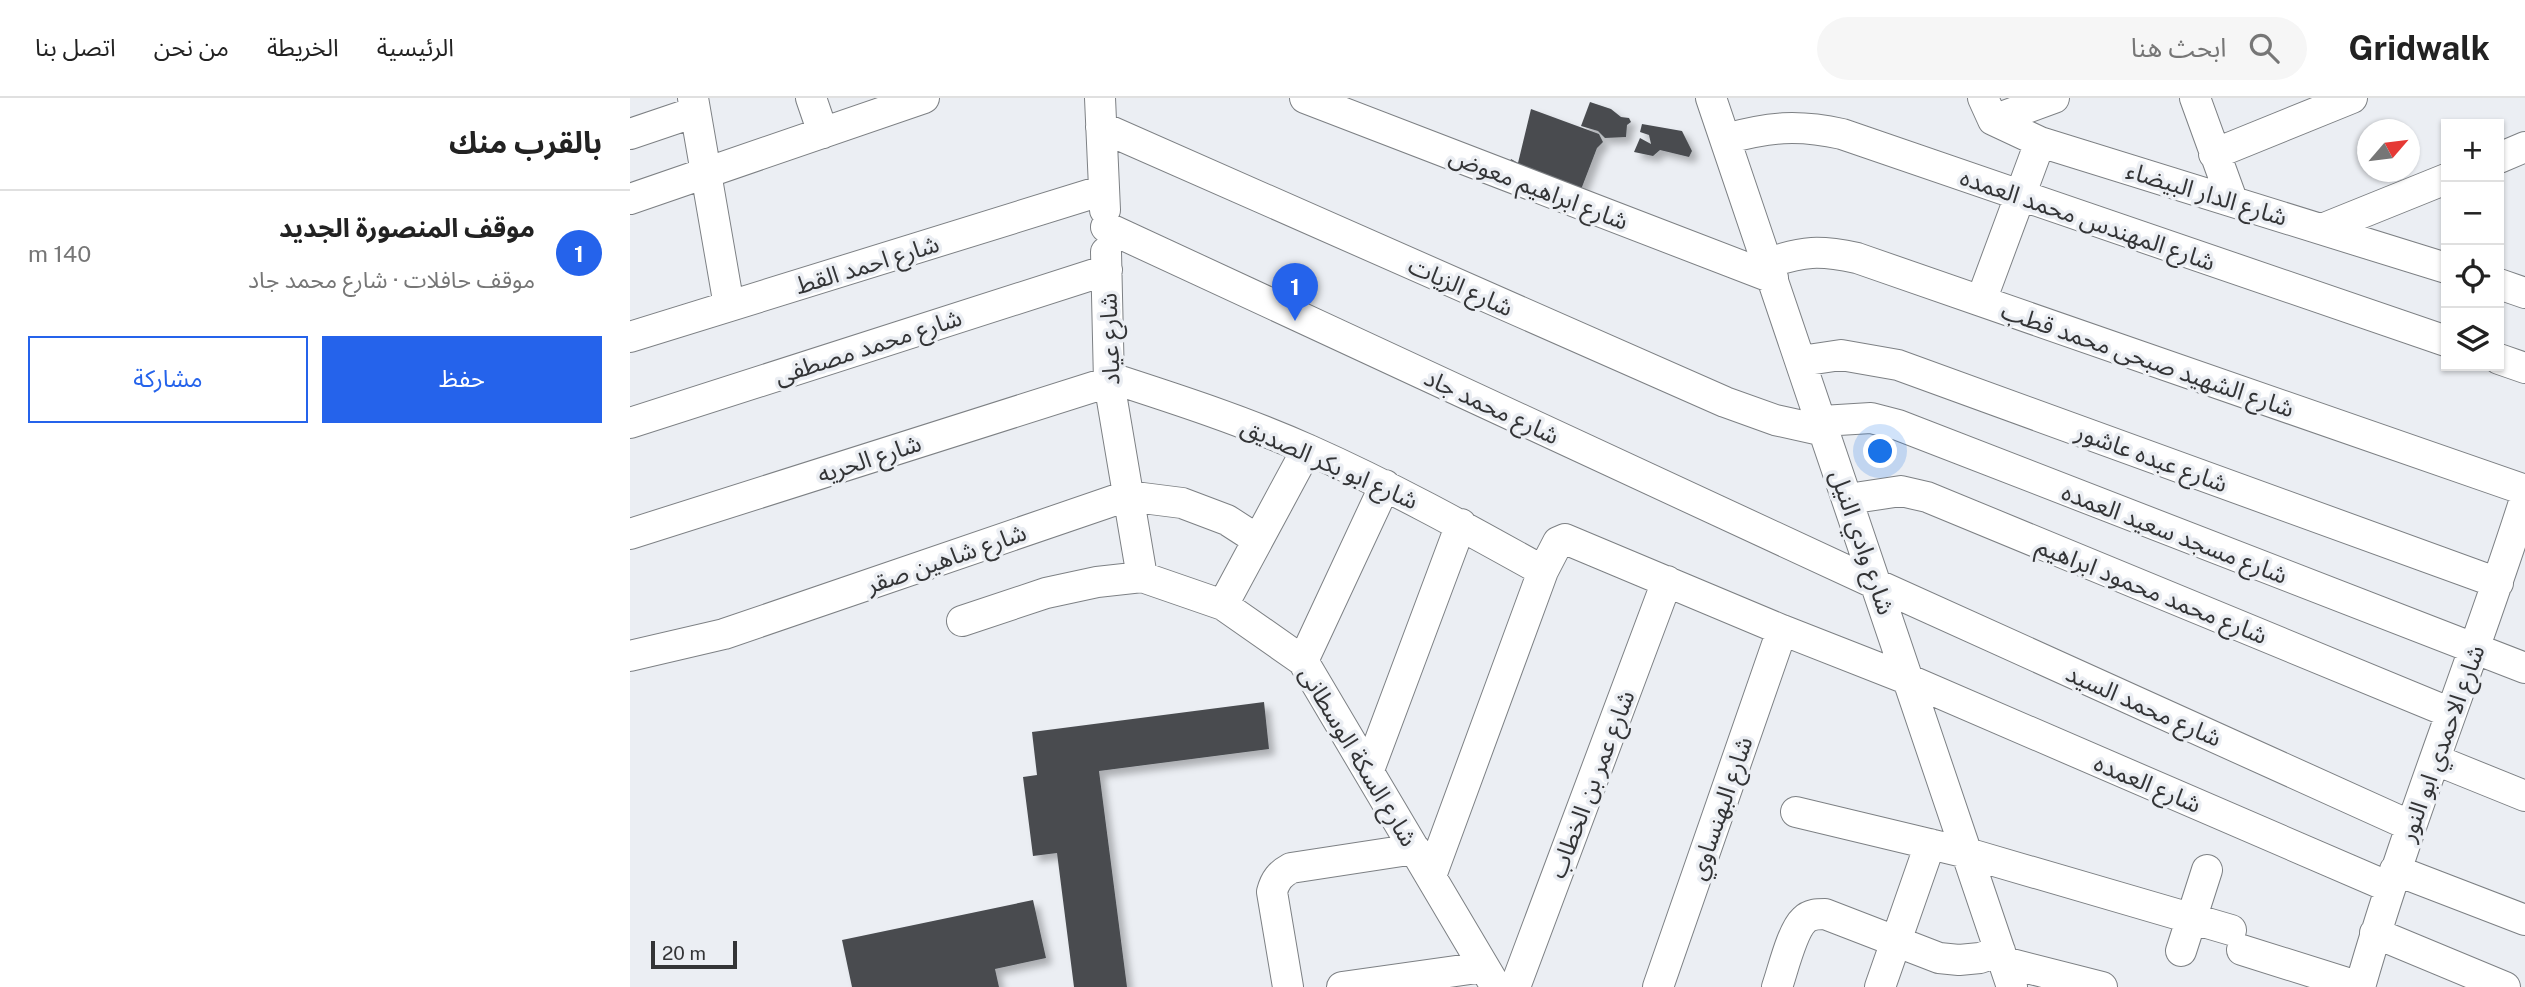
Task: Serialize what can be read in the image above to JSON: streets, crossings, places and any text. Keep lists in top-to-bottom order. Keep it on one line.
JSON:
{"streets":{"street":["شارع ابراهيم معوض","شارع الدار البيضاء","شارع المهندس محمد العمده","شارع احمد القط","شارع الزيات","شارع عياد","شارع محمد مصطفى","شارع الشهيد صبحى محمد قطب","شارع محمد جاد","شارع عبده عاشور","شارع الحريه","شارع ابو بكر الصديق","شارع مسجد سعيد العمده","شارع وادي النيل","شارع شاهين صقر","شارع محمد محمود ابراهيم","شارع محمد السيد","شارع الاحمدي ابو النور","شارع السكة الوسطانى","شارع العمده","شارع عمر بن الخطاب","شارع البهنساوي"]},"crossings":[["شارع ابراهيم معوض","شارع الشهيد صبحى محمد قطب"],["شارع ابراهيم معوض","شارع وادي النيل"],["شارع المهندس محمد العمده","شارع وادي النيل"],["شارع احمد القط","شارع عياد"],["شارع الزيات","شارع عياد"],["شارع الزيات","شارع مسجد سعيد العمده"],["شارع الزيات","شارع وادي النيل"],["شارع عياد","شارع محمد مصطفى"],["شارع عياد","شارع محمد جاد"],["شارع عياد","شارع الحريه"],["شارع عياد","شارع ابو بكر الصديق"],["شارع عياد","شارع شاهين صقر"],["شارع عياد","شارع السكة الوسطانى"],["شارع الشهيد صبحى محمد قطب","شارع وادي النيل"],["شارع محمد جاد","شارع وادي النيل"],["شارع محمد جاد","شارع محمد السيد"],["شارع عبده عاشور","شارع وادي النيل"],["شارع عبده عاشور","شارع الاحمدي ابو النور"],["شارع الحريه","شارع ابو بكر الصديق"],["شارع مسجد سعيد العمده","شارع وادي النيل"],["شارع مسجد سعيد العمده","شارع الاحمدي ابو النور"],["شارع وادي النيل","شارع محمد محمود ابراهيم"],["شارع وادي النيل","شارع محمد السيد"],["شارع وادي النيل","شارع العمده"],["شارع محمد محمود ابراهيم","شارع الاحمدي ابو النور"],["شارع محمد السيد","شارع الاحمدي ابو النور"],["شارع الاحمدي ابو النور","شارع العمده"]],"scale_bar":"20 m","north":"top right","page":{"header":"Gridwalk","search":"ابحث هنا","nav":["الرئيسية","الخريطة","من نحن","اتصل بنا"],"heading":"بالقرب منك","map_buttons":["+","−"],"list":[{"mark":"1","name":"موقف المنصورة الجديد","note":"موقف حافلات · شارع محمد جاد","value":"140 m"}],"pins":"1","buttons":["حفظ","مشاركة"],"scale":"20 m"}}
